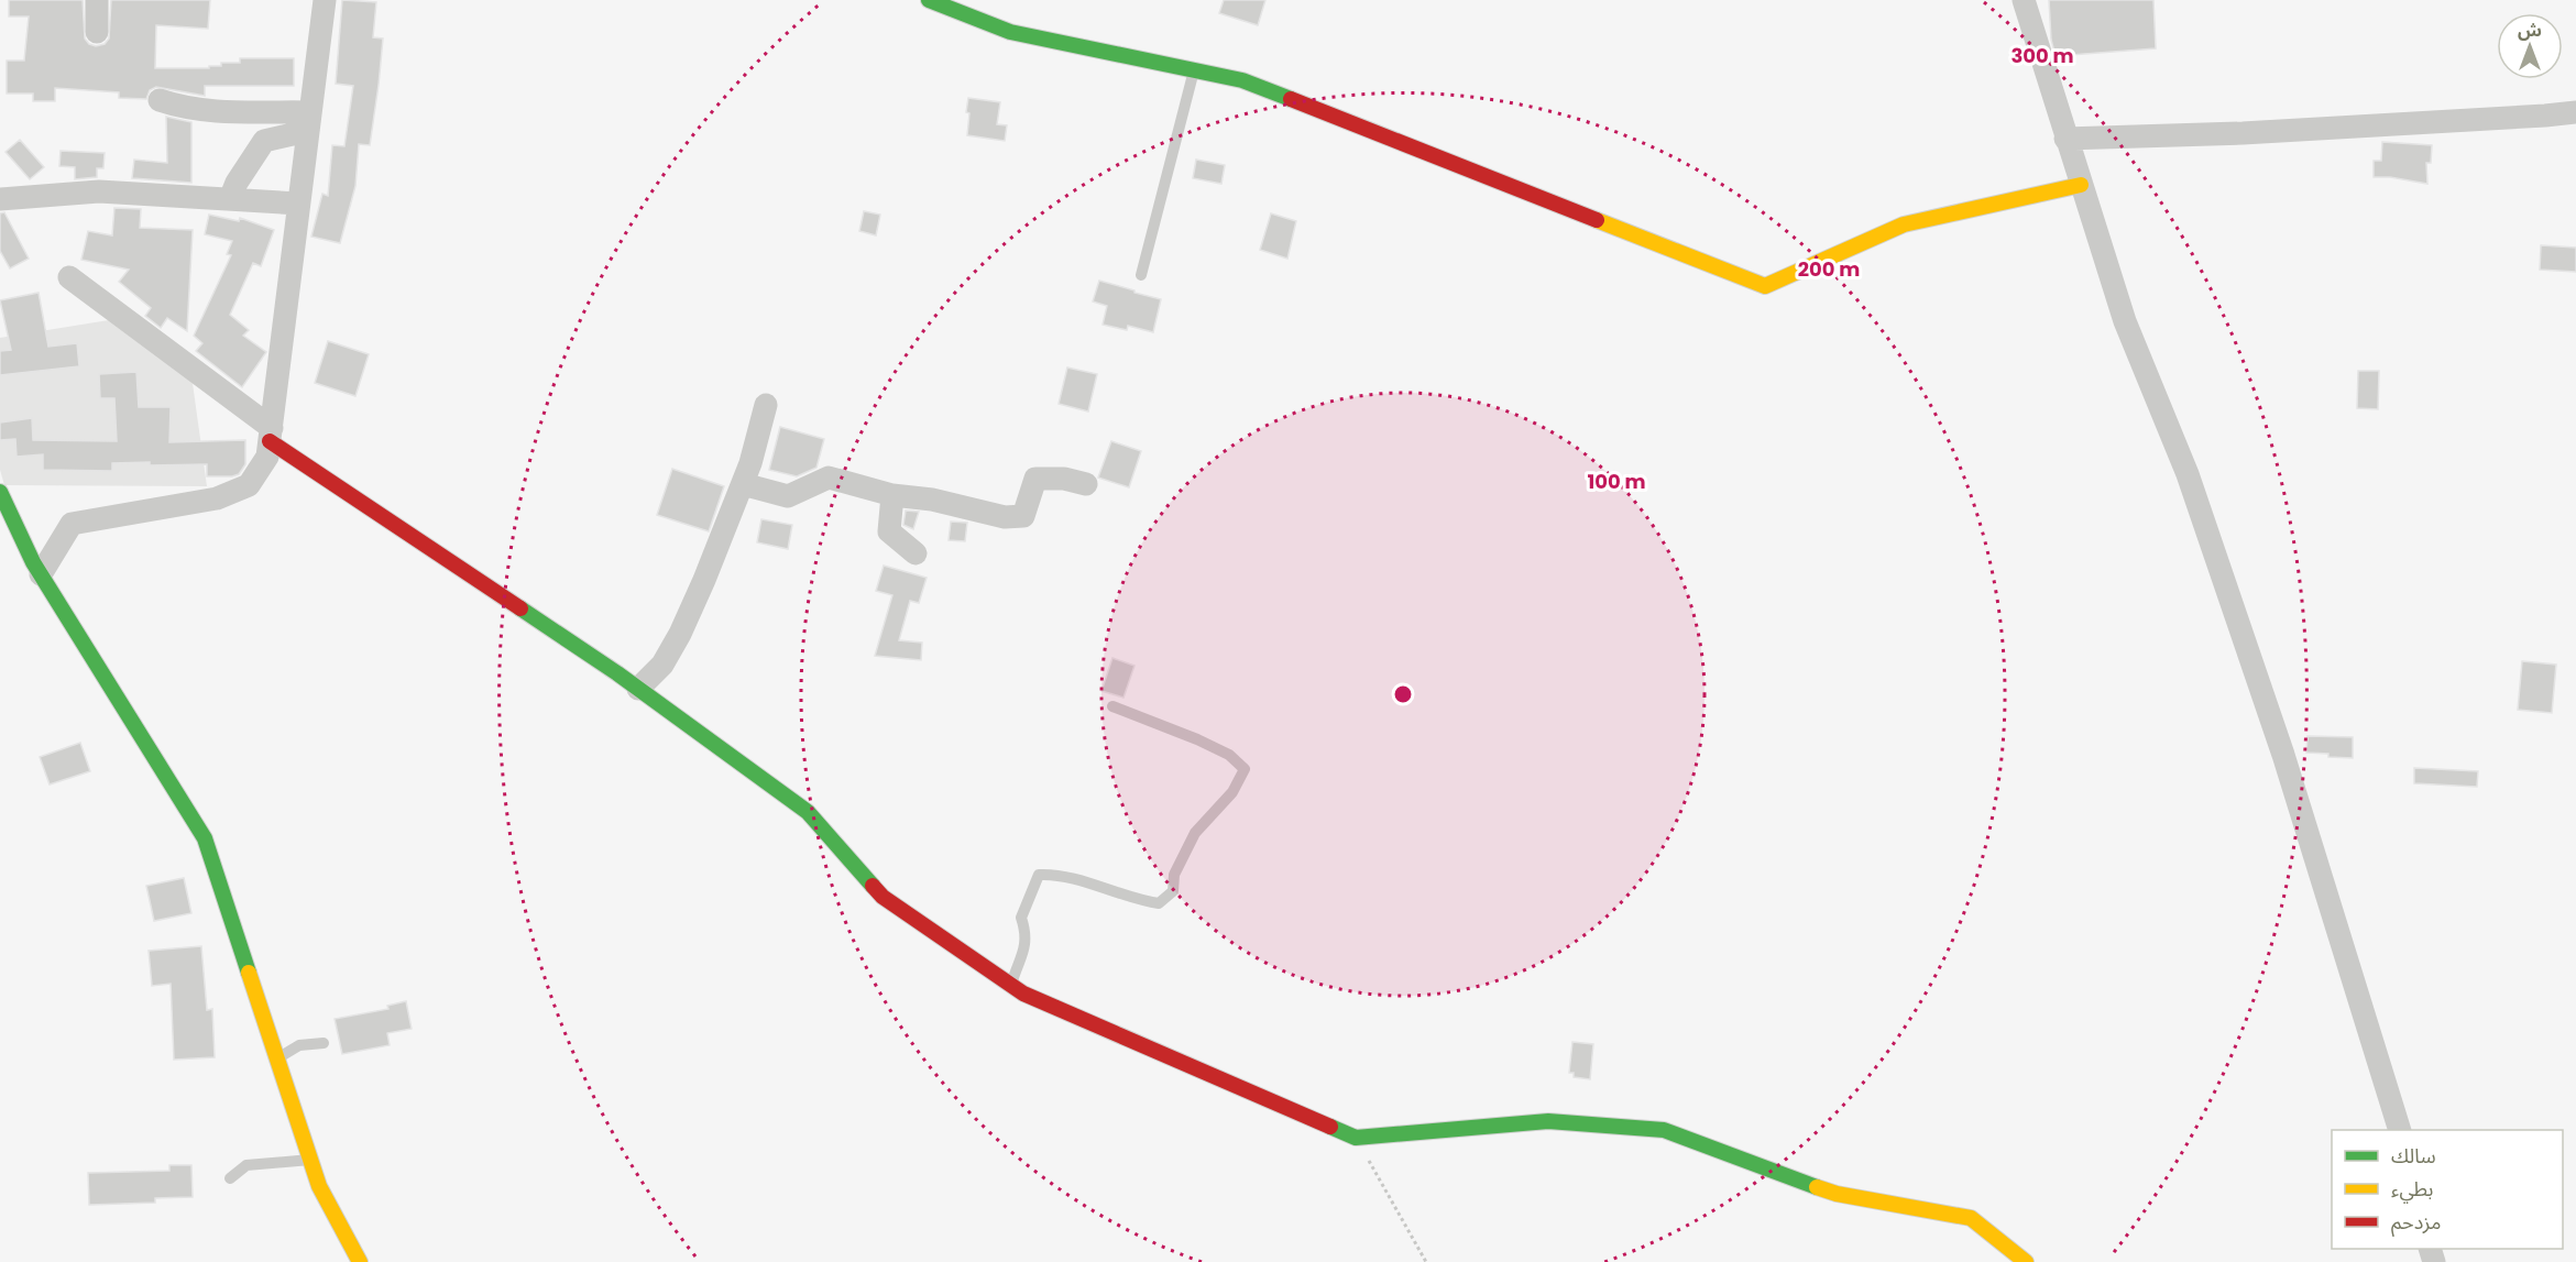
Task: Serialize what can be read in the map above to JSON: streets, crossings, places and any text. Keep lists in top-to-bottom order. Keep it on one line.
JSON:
{"legend":["سالك","بطيء","مزدحم"],"north":"top","rings":["300 m","200 m","100 m"]}
